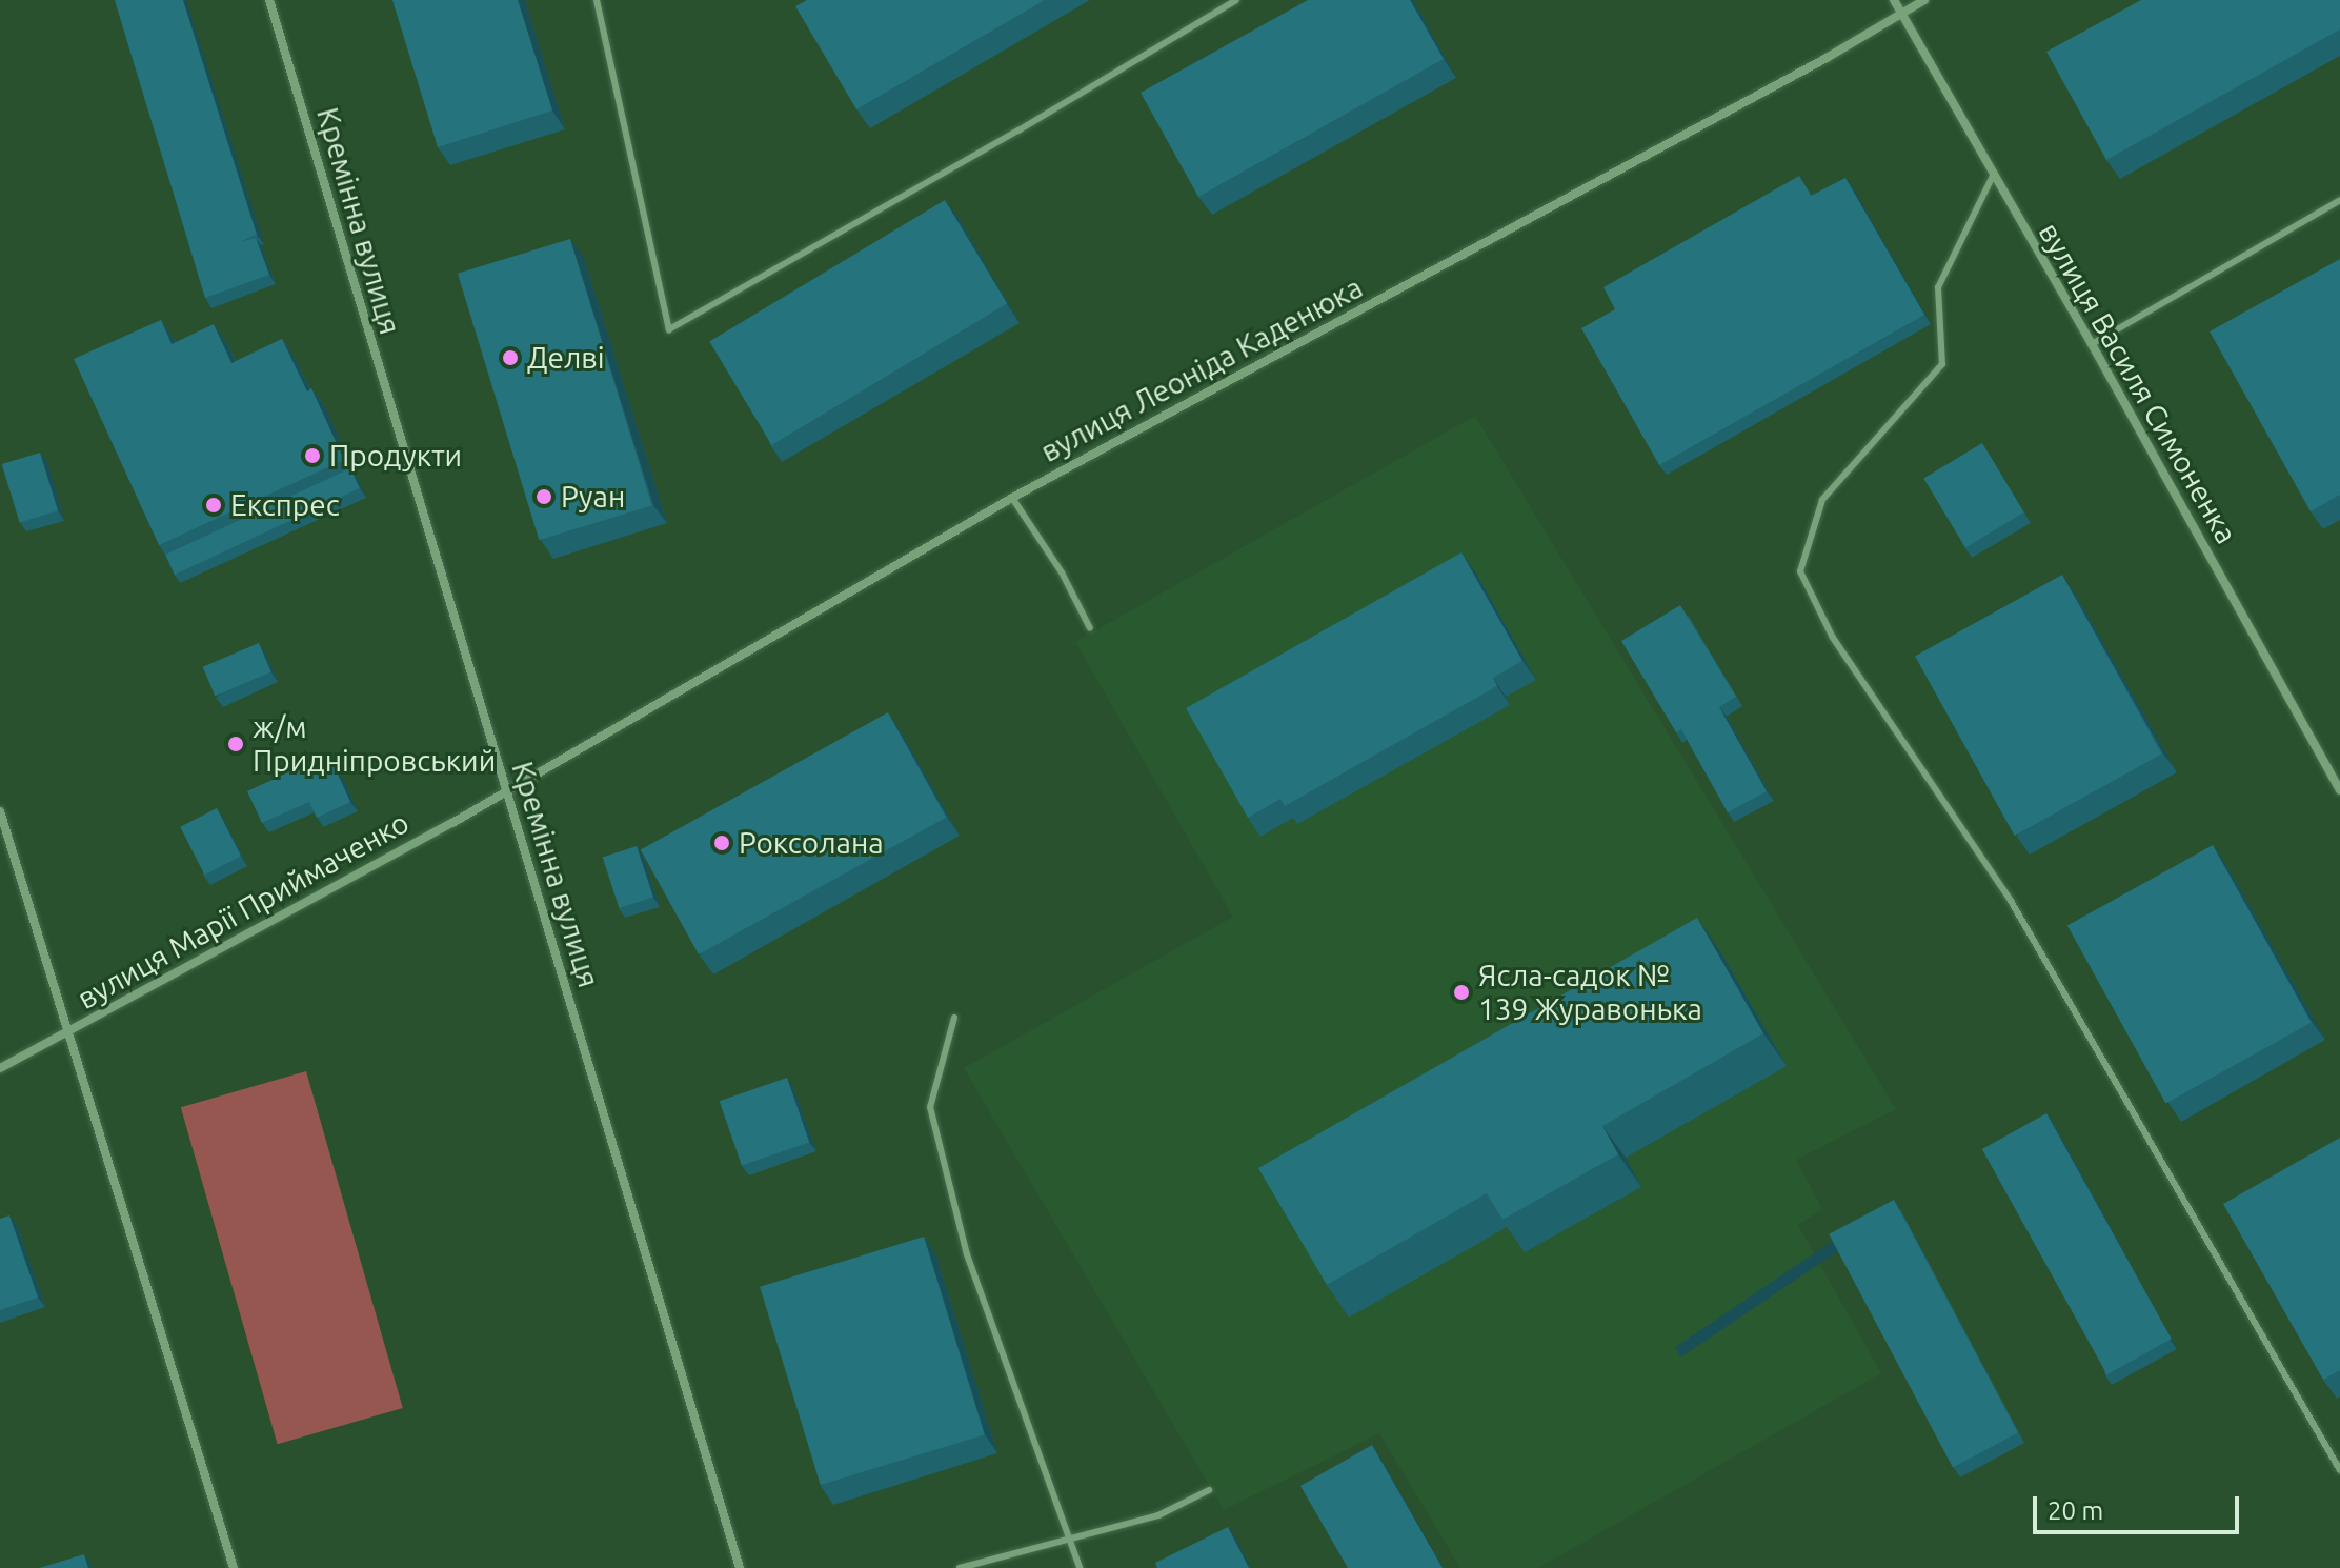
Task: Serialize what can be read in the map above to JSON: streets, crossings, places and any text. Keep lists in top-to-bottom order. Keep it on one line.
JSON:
{"streets":{"street":["Кремінна вулиця","вулиця Леоніда Каденюка","вулиця Василя Симоненка","вулиця Марії Приймаченко"]},"crossings":[["Кремінна вулиця","вулиця Леоніда Каденюка"],["Кремінна вулиця","вулиця Марії Приймаченко"],["вулиця Леоніда Каденюка","вулиця Василя Симоненка"],["вулиця Леоніда Каденюка","вулиця Марії Приймаченко"]],"places":["Делві","Продукти","Руан","Експрес","ж/м Придніпровський","Роксолана","Ясла-садок № 139 Журавонька"],"scale_bar":"20 m"}
